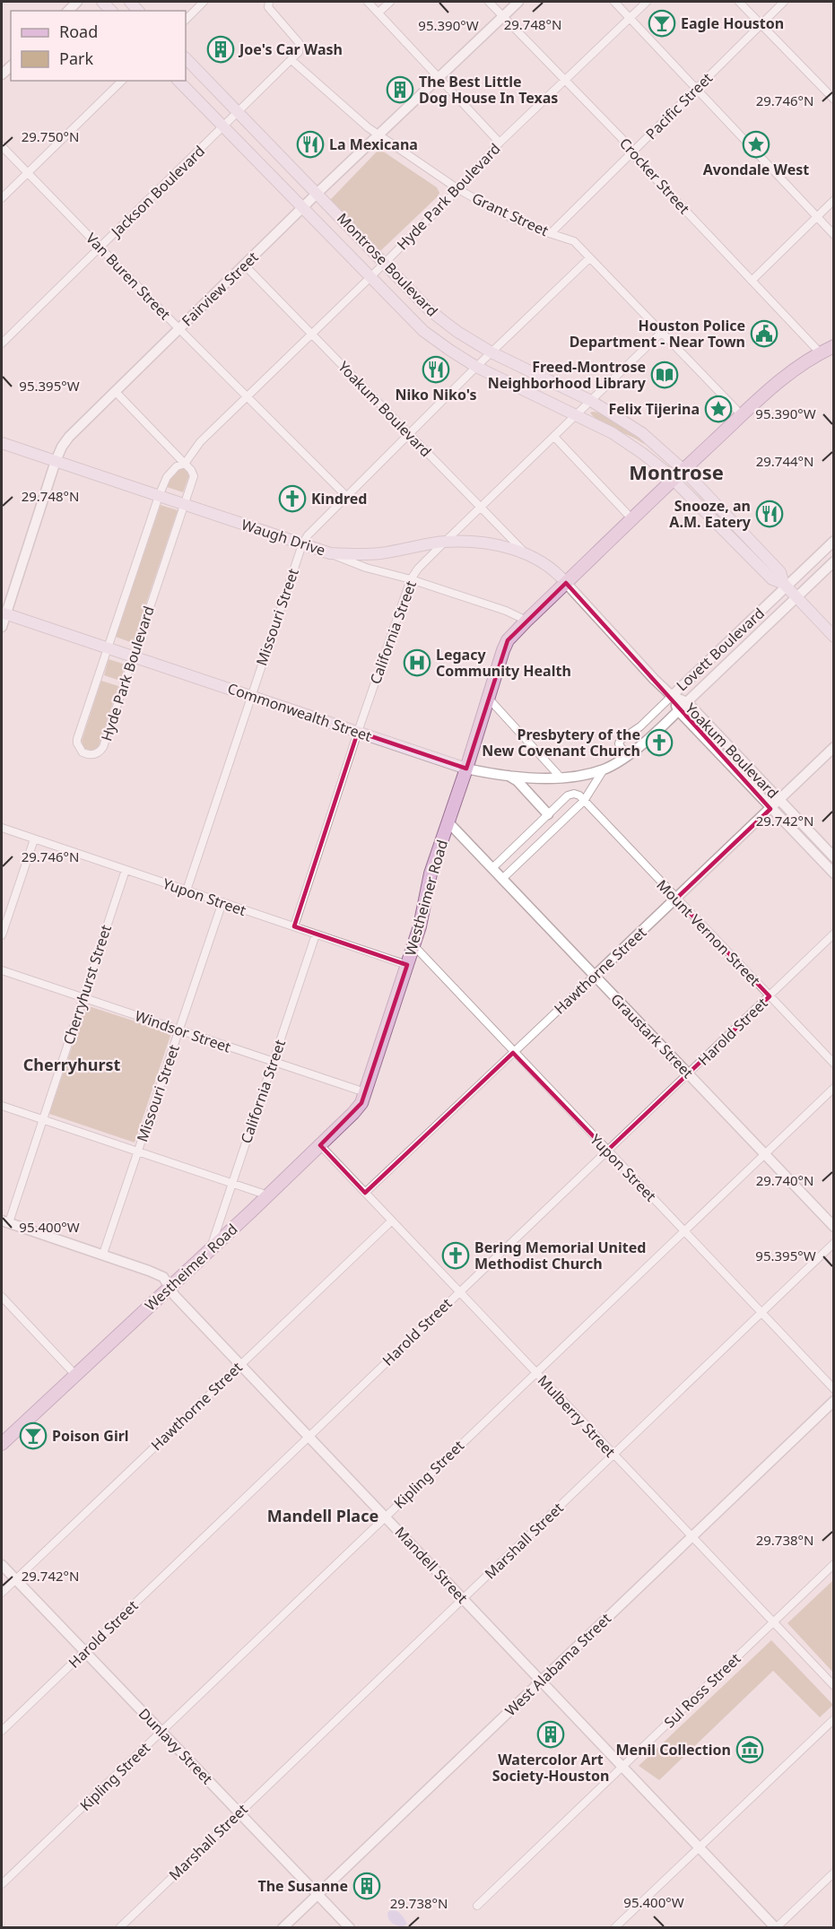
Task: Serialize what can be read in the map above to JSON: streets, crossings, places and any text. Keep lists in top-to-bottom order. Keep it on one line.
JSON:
{"streets":{"main road":["Montrose Boulevard","Waugh Drive","Commonwealth Street","Westheimer Road"],"street":["Pacific Street","Crocker Street","Jackson Boulevard","Hyde Park Boulevard","Grant Street","Van Buren Street","Fairview Street","Yoakum Boulevard","Missouri Street","California Street","Lovett Boulevard","Yupon Street","Mount Vernon Street","Hawthorne Street","Cherryhurst Street","Windsor Street","Harold Street","Graustark Street","Mulberry Street","Kipling Street","Marshall Street","Mandell Street","West Alabama Street","Sul Ross Street","Dunlavy Street"]},"crossings":[["Pacific Street","Crocker Street"],["Pacific Street","Grant Street"],["Crocker Street","Hyde Park Boulevard"],["Crocker Street","Fairview Street"],["Crocker Street","Westheimer Road"],["Jackson Boulevard","Grant Street"],["Jackson Boulevard","Montrose Boulevard"],["Jackson Boulevard","Van Buren Street"],["Hyde Park Boulevard","Grant Street"],["Hyde Park Boulevard","Montrose Boulevard"],["Hyde Park Boulevard","Van Buren Street"],["Hyde Park Boulevard","Yoakum Boulevard"],["Hyde Park Boulevard","Waugh Drive"],["Hyde Park Boulevard","Commonwealth Street"],["Grant Street","Fairview Street"],["Grant Street","Missouri Street"],["Grant Street","California Street"],["Grant Street","Westheimer Road"],["Montrose Boulevard","Fairview Street"],["Montrose Boulevard","Missouri Street"],["Montrose Boulevard","California Street"],["Montrose Boulevard","Lovett Boulevard"],["Montrose Boulevard","Westheimer Road"],["Van Buren Street","Fairview Street"],["Van Buren Street","Missouri Street"],["Fairview Street","Yoakum Boulevard"],["Fairview Street","Waugh Drive"],["Fairview Street","Commonwealth Street"],["Yoakum Boulevard","Waugh Drive"],["Yoakum Boulevard","Missouri Street"],["Yoakum Boulevard","California Street"],["Yoakum Boulevard","Lovett Boulevard"],["Yoakum Boulevard","Westheimer Road"],["Yoakum Boulevard","Hawthorne Street"],["Waugh Drive","Missouri Street"],["Waugh Drive","California Street"],["Waugh Drive","Westheimer Road"],["Missouri Street","Commonwealth Street"],["Missouri Street","Yupon Street"],["Missouri Street","Windsor Street"],["Missouri Street","Mandell Street"],["California Street","Commonwealth Street"],["California Street","Yupon Street"],["California Street","Westheimer Road"],["California Street","Windsor Street"],["Lovett Boulevard","Commonwealth Street"],["Lovett Boulevard","Mount Vernon Street"],["Lovett Boulevard","Graustark Street"],["Commonwealth Street","Westheimer Road"],["Yupon Street","Westheimer Road"],["Yupon Street","Hawthorne Street"],["Yupon Street","Cherryhurst Street"],["Yupon Street","Harold Street"],["Yupon Street","Kipling Street"],["Yupon Street","Marshall Street"],["Westheimer Road","Windsor Street"],["Westheimer Road","Graustark Street"],["Westheimer Road","Mulberry Street"],["Westheimer Road","Mandell Street"],["Mount Vernon Street","Hawthorne Street"],["Mount Vernon Street","Harold Street"],["Hawthorne Street","Graustark Street"],["Hawthorne Street","Mulberry Street"],["Hawthorne Street","Mandell Street"],["Hawthorne Street","Dunlavy Street"],["Cherryhurst Street","Windsor Street"],["Cherryhurst Street","Mandell Street"],["Harold Street","Graustark Street"],["Harold Street","Mulberry Street"],["Harold Street","Mandell Street"],["Harold Street","Dunlavy Street"],["Graustark Street","Kipling Street"],["Mulberry Street","Kipling Street"],["Mulberry Street","Marshall Street"],["Mulberry Street","West Alabama Street"],["Mulberry Street","Sul Ross Street"],["Kipling Street","Mandell Street"],["Kipling Street","Dunlavy Street"],["Marshall Street","Mandell Street"],["Marshall Street","Dunlavy Street"],["Mandell Street","West Alabama Street"],["Mandell Street","Sul Ross Street"],["West Alabama Street","Dunlavy Street"]],"districts":["Montrose","Cherryhurst","Mandell Place"],"places":{"bar":["Eagle Houston","Poison Girl"],"building":["Joe's Car Wash","The Best Little Dog House In Texas","Watercolor Art Society-Houston","The Susanne"],"restaurant":["La Mexicana","Niko Niko's","Snooze, an A.M. Eatery"],"place":["Avondale West","Felix Tijerina"],"public building":["Houston Police Department - Near Town"],"library":["Freed-Montrose Neighborhood Library"],"church":["Kindred","Presbytery of the New Covenant Church","Bering Memorial United Methodist Church"],"hospital":["Legacy Community Health"],"museum":["Menil Collection"]},"legend":["Road","Park"],"coordinates":["29.748°N","95.390°W","29.746°N","29.750°N","95.395°W","29.744°N","29.742°N","29.740°N","95.400°W","29.738°N"]}
